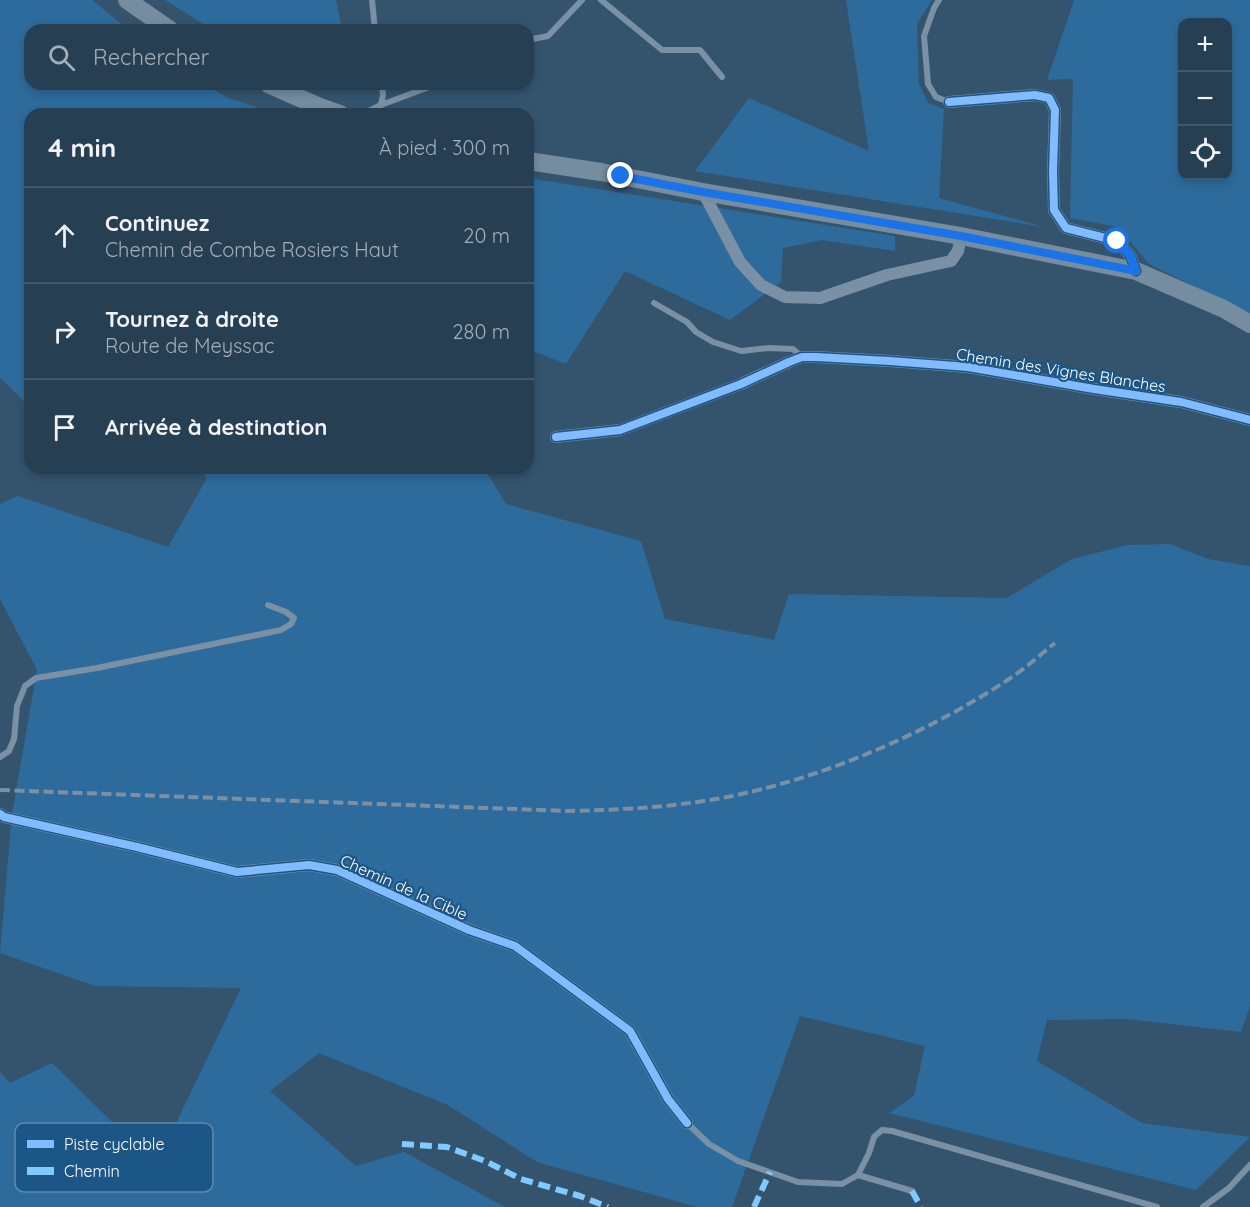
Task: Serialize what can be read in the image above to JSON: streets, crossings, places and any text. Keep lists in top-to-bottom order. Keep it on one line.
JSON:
{"streets":{"street":["Chemin des Vignes Blanches","Chemin de la Cible"]},"legend":["Piste cyclable","Chemin"],"page":{"map_buttons":["+","−"],"search":"Rechercher","heading":["4 min","À pied · 300 m"],"list":[["Continuez","Chemin de Combe Rosiers Haut","20 m"],["Tournez à droite","Route de Meyssac","280 m"],"Arrivée à destination"]}}
